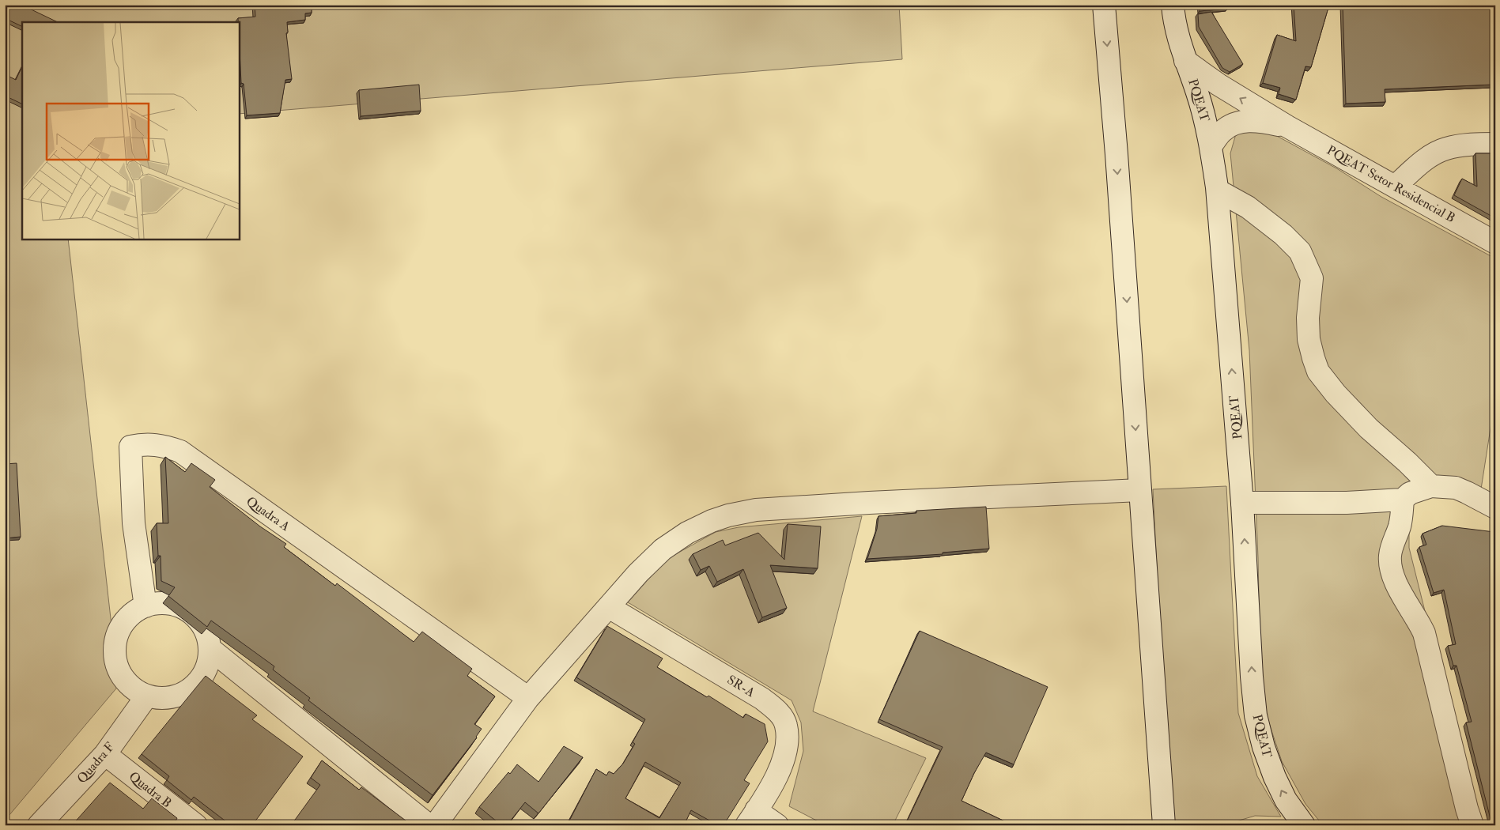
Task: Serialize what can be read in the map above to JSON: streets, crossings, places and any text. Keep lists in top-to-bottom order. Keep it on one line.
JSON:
{"streets":{"street":["PQEAT","PQEAT Setor Residencial B","Quadra A","SR-A","Quadra F","Quadra B"]},"crossings":[["PQEAT","PQEAT Setor Residencial B"],["Quadra A","Quadra F"],["Quadra F","Quadra B"]]}
